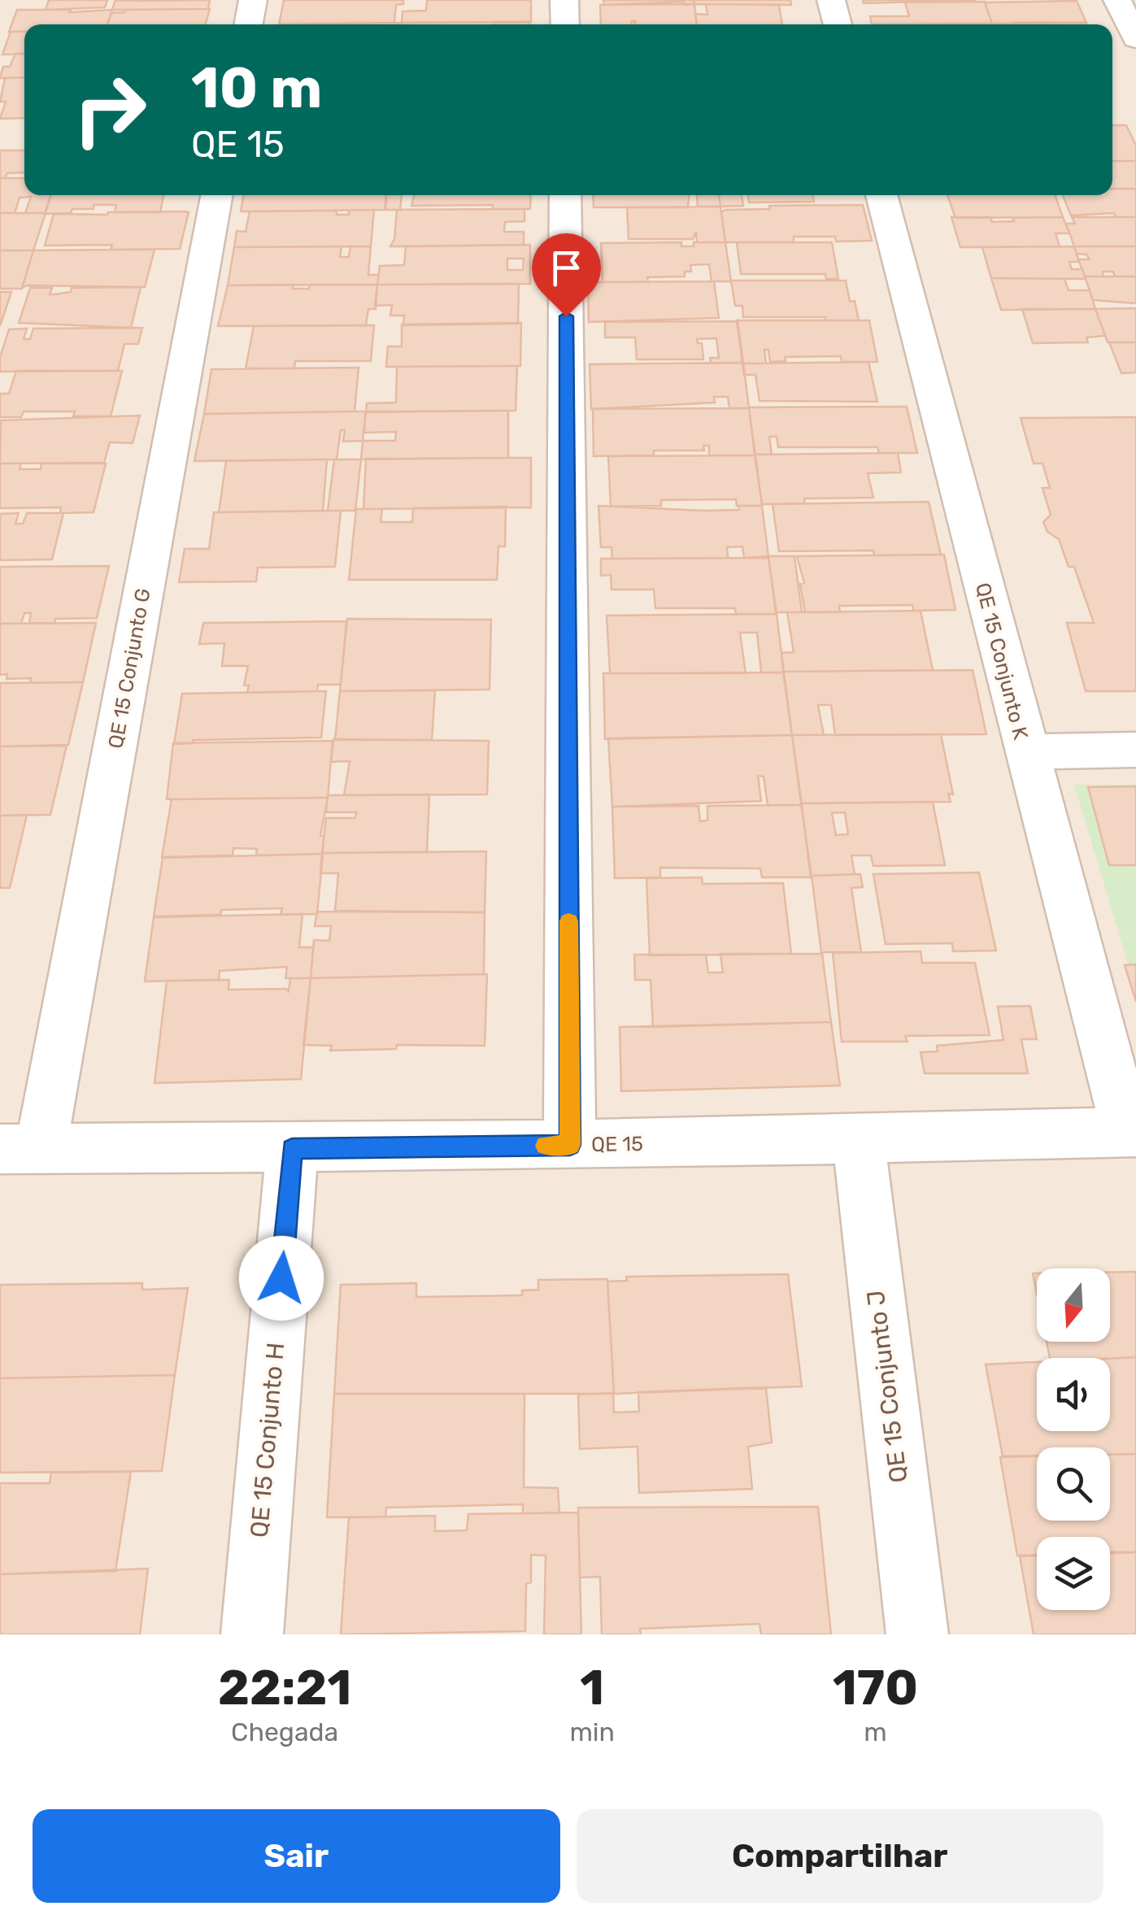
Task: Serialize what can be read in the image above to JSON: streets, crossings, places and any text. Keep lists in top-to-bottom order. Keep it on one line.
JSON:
{"streets":{"street":["QE 15 Conjunto K","QE 15 Conjunto G","QE 15","QE 15 Conjunto J","QE 15 Conjunto H"]},"crossings":[["QE 15 Conjunto K","QE 15"],["QE 15 Conjunto G","QE 15"],["QE 15","QE 15 Conjunto J"],["QE 15","QE 15 Conjunto H"]],"north":"bottom","page":{"turn":["10 m","QE 15"],"eta":["22:21","Chegada","1","min","170","m"],"buttons":["Sair","Compartilhar"]}}
